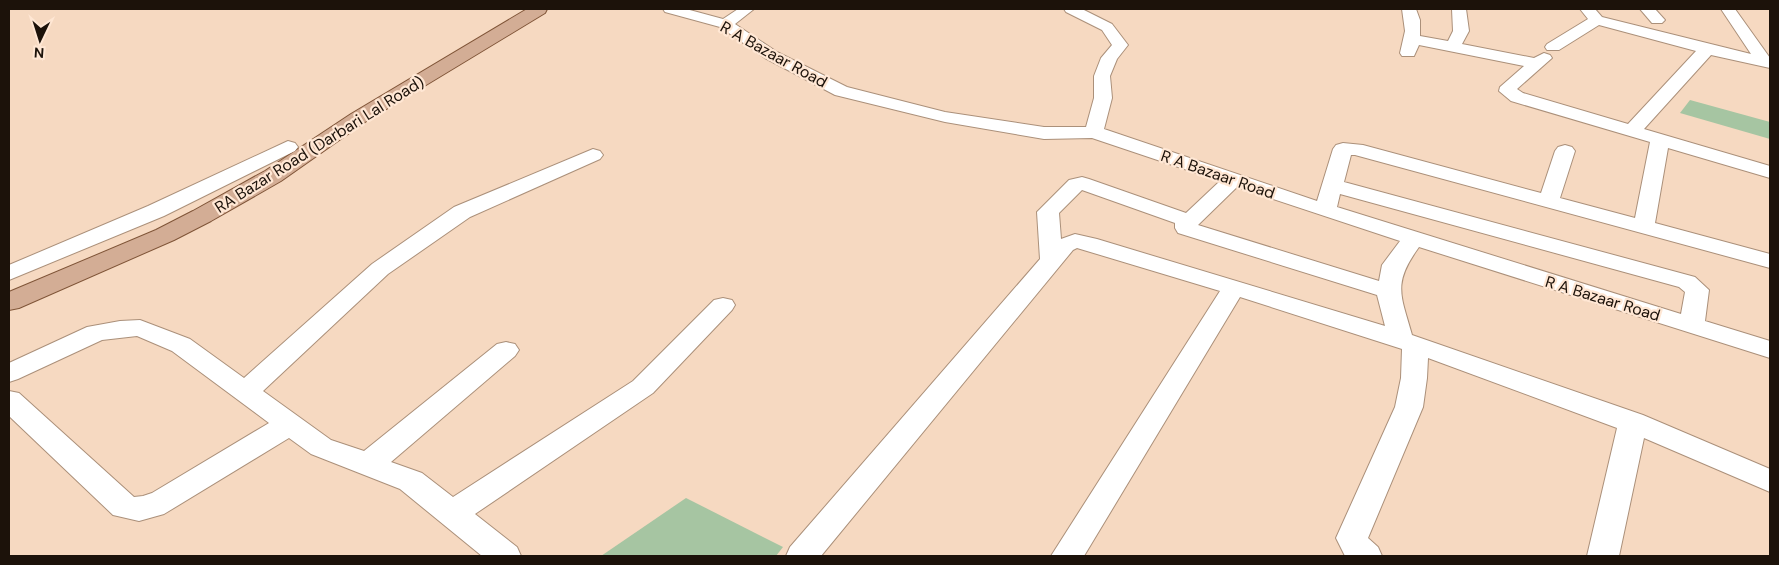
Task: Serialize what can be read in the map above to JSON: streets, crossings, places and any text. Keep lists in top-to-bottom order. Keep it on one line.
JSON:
{"streets":{"main road":["RA Bazar Road (Darbari Lal Road)"],"street":["R A Bazaar Road"]},"north":"bottom"}
